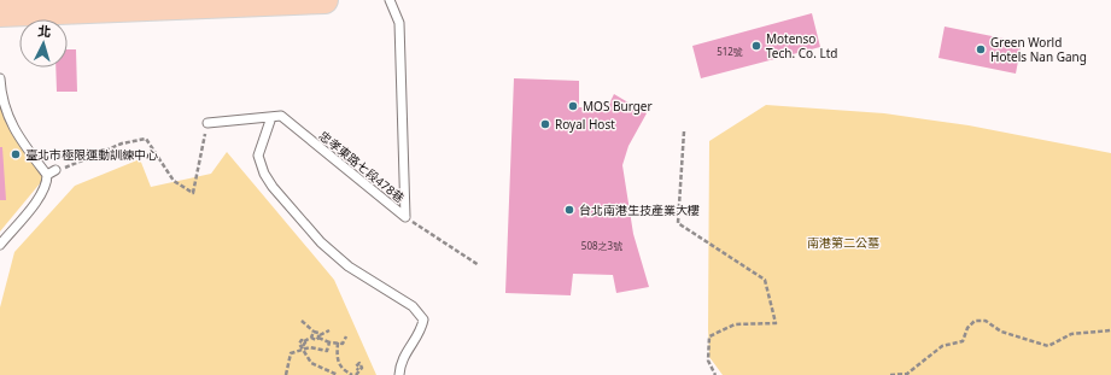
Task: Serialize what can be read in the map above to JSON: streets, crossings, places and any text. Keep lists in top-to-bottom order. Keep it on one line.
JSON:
{"streets":{"lane":["忠孝東路七段478巷"]},"parks":["南港第二公墓"],"places":["Motenso Tech. Co. Ltd","Green World Hotels Nan Gang","MOS Burger","Royal Host","臺北市極限運動訓練中心","台北南港生技產業大樓"],"house_numbers":["512號","508之3號"],"north":"top"}
